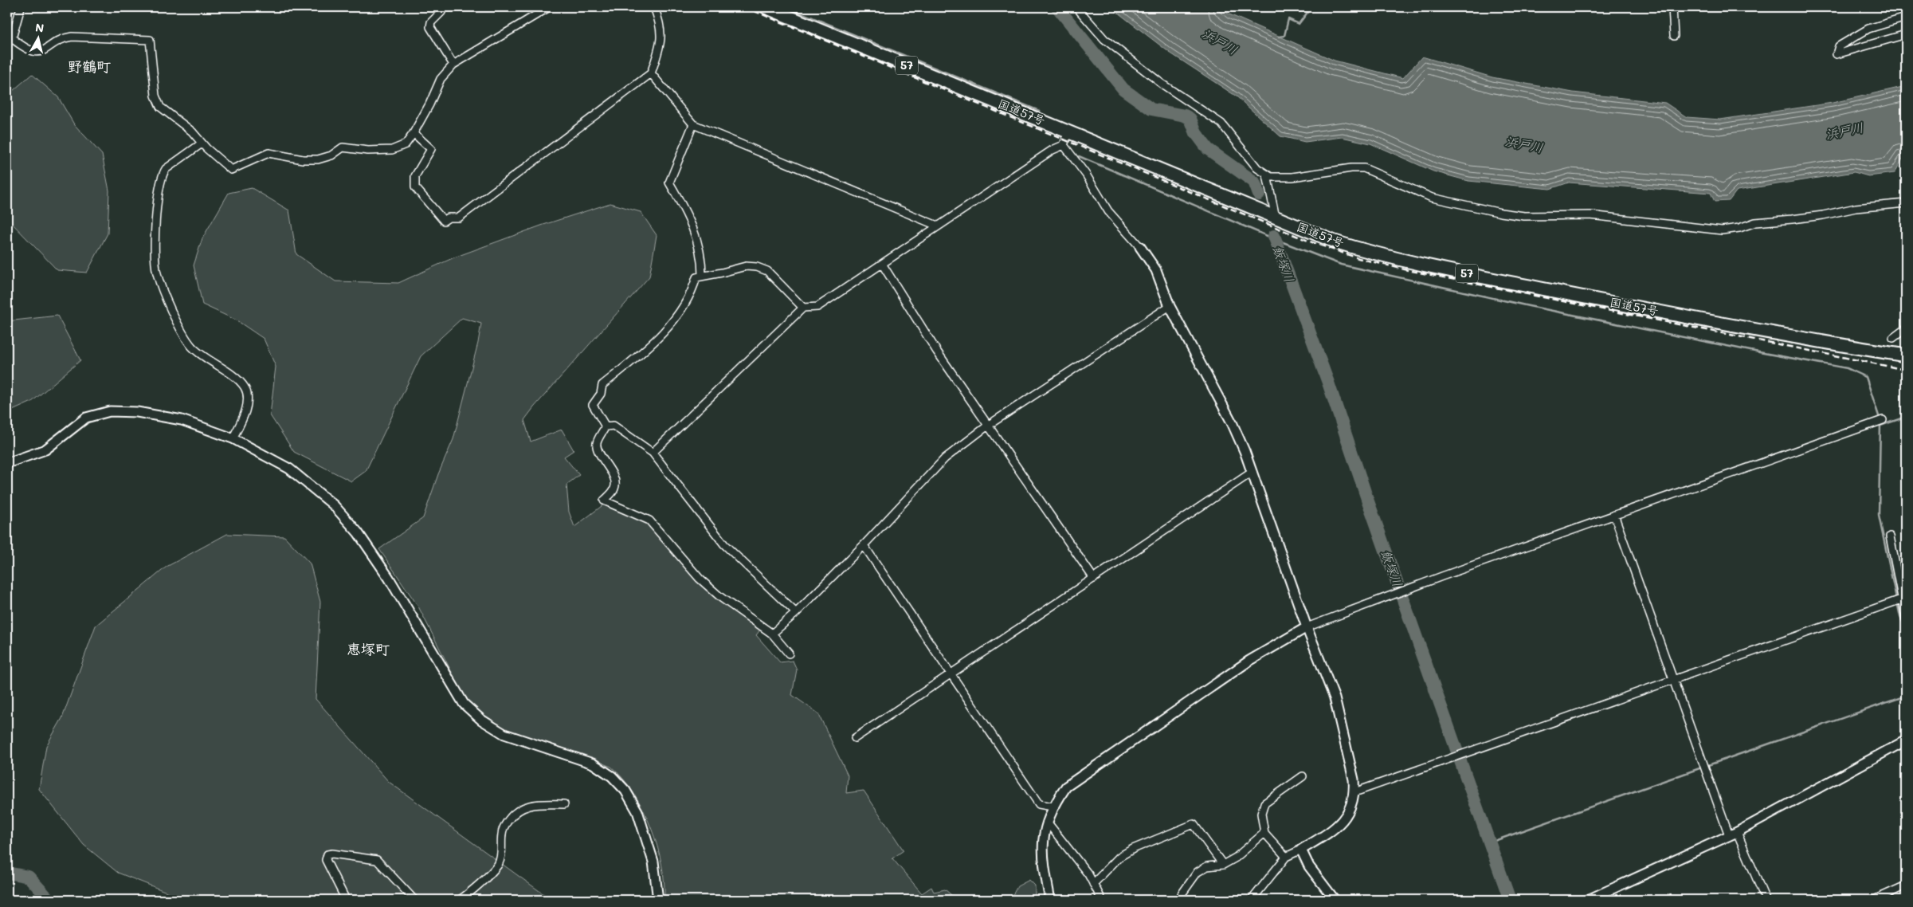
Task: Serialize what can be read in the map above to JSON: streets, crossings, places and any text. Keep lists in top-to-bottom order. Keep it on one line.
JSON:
{"streets":{"highway":["57","国道57号"]},"districts":["野鶴町","恵塚町"],"water":["浜戸川","飯塚川"],"north":"top"}
